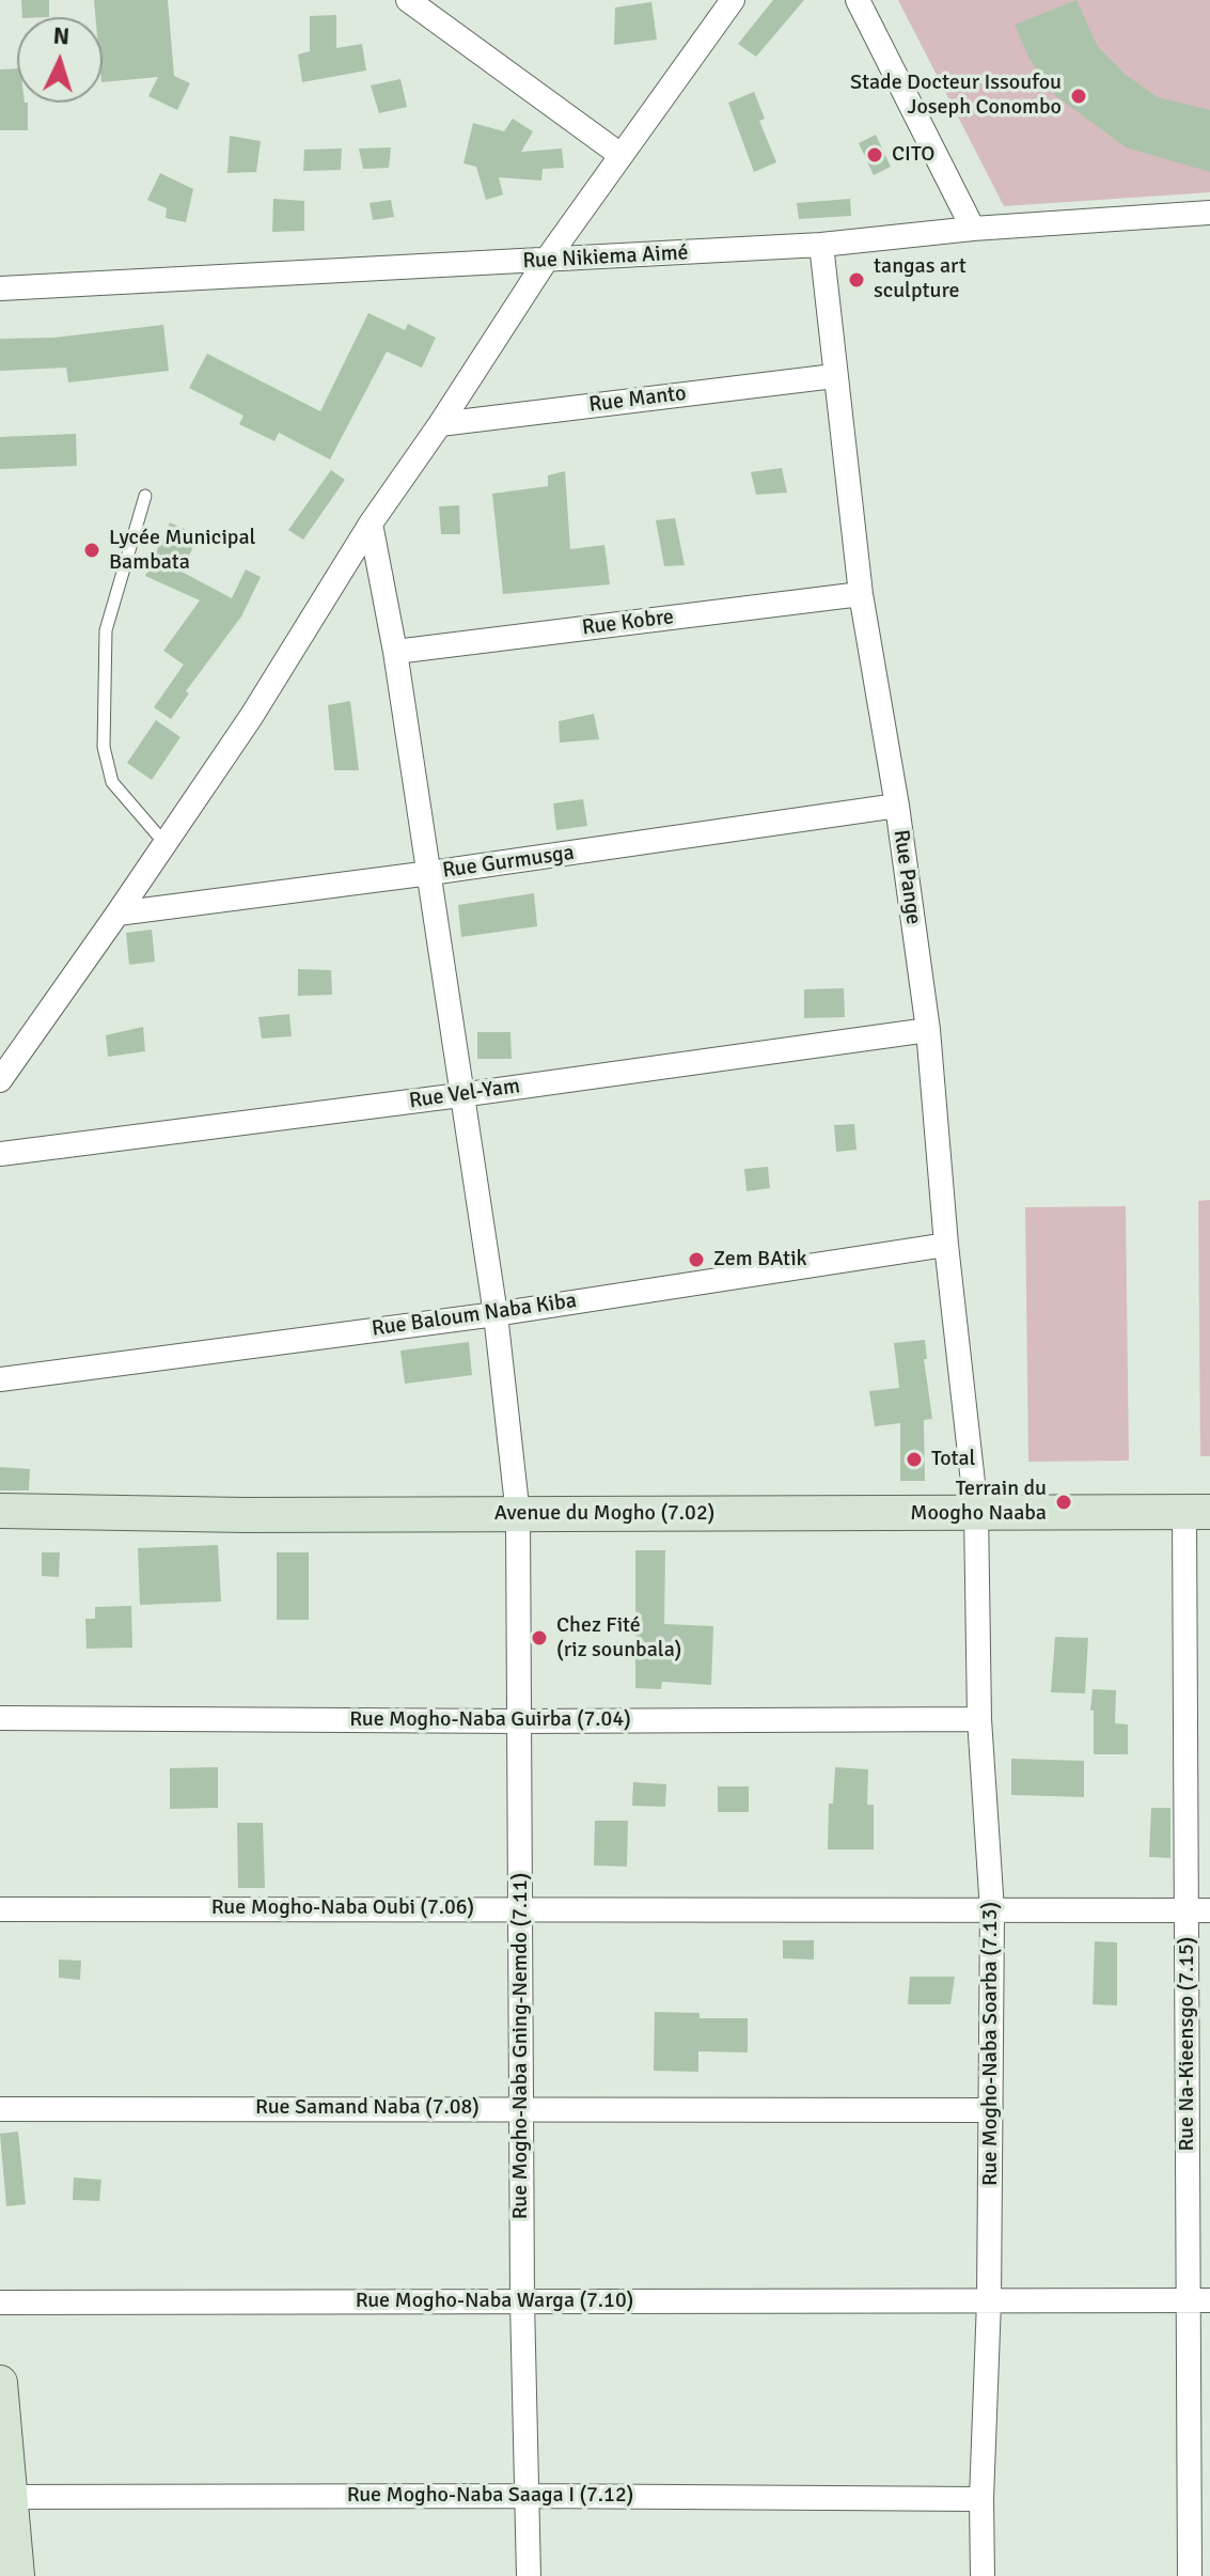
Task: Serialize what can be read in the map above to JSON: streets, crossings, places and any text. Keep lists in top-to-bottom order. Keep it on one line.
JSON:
{"streets":{"main road":["Avenue du Mogho (7.02)"],"street":["Rue Nikiema Aimé","Rue Manto","Rue Kobre","Rue Gurmusga","Rue Pange","Rue Vel-Yam","Rue Baloum Naba Kiba","Rue Mogho-Naba Guirba (7.04)","Rue Mogho-Naba Oubi (7.06)","Rue Mogho-Naba Soarba (7.13)","Rue Na-Kieensgo (7.15)","Rue Mogho-Naba Gning-Nemdo (7.11)","Rue Samand Naba (7.08)","Rue Mogho-Naba Warga (7.10)","Rue Mogho-Naba Saaga I (7.12)"]},"crossings":[["Rue Nikiema Aimé","Rue Pange"],["Rue Manto","Rue Pange"],["Rue Kobre","Rue Pange"],["Rue Kobre","Rue Mogho-Naba Gning-Nemdo (7.11)"],["Rue Gurmusga","Rue Pange"],["Rue Gurmusga","Rue Mogho-Naba Gning-Nemdo (7.11)"],["Rue Pange","Rue Vel-Yam"],["Rue Pange","Rue Baloum Naba Kiba"],["Rue Pange","Avenue du Mogho (7.02)"],["Rue Pange","Rue Mogho-Naba Soarba (7.13)"],["Rue Vel-Yam","Rue Mogho-Naba Gning-Nemdo (7.11)"],["Rue Baloum Naba Kiba","Rue Mogho-Naba Gning-Nemdo (7.11)"],["Avenue du Mogho (7.02)","Rue Mogho-Naba Soarba (7.13)"],["Avenue du Mogho (7.02)","Rue Na-Kieensgo (7.15)"],["Avenue du Mogho (7.02)","Rue Mogho-Naba Gning-Nemdo (7.11)"],["Rue Mogho-Naba Guirba (7.04)","Rue Mogho-Naba Soarba (7.13)"],["Rue Mogho-Naba Guirba (7.04)","Rue Mogho-Naba Gning-Nemdo (7.11)"],["Rue Mogho-Naba Oubi (7.06)","Rue Mogho-Naba Soarba (7.13)"],["Rue Mogho-Naba Oubi (7.06)","Rue Na-Kieensgo (7.15)"],["Rue Mogho-Naba Oubi (7.06)","Rue Mogho-Naba Gning-Nemdo (7.11)"],["Rue Mogho-Naba Soarba (7.13)","Rue Samand Naba (7.08)"],["Rue Mogho-Naba Soarba (7.13)","Rue Mogho-Naba Warga (7.10)"],["Rue Mogho-Naba Soarba (7.13)","Rue Mogho-Naba Saaga I (7.12)"],["Rue Na-Kieensgo (7.15)","Rue Mogho-Naba Warga (7.10)"],["Rue Mogho-Naba Gning-Nemdo (7.11)","Rue Samand Naba (7.08)"],["Rue Mogho-Naba Gning-Nemdo (7.11)","Rue Mogho-Naba Warga (7.10)"],["Rue Mogho-Naba Gning-Nemdo (7.11)","Rue Mogho-Naba Saaga I (7.12)"]],"places":["Stade Docteur Issoufou Joseph Conombo","CITO","tangas art sculpture","Lycée Municipal Bambata","Zem BAtik","Total","Terrain du Moogho Naaba","Chez Fité (riz sounbala)"],"north":"top"}
